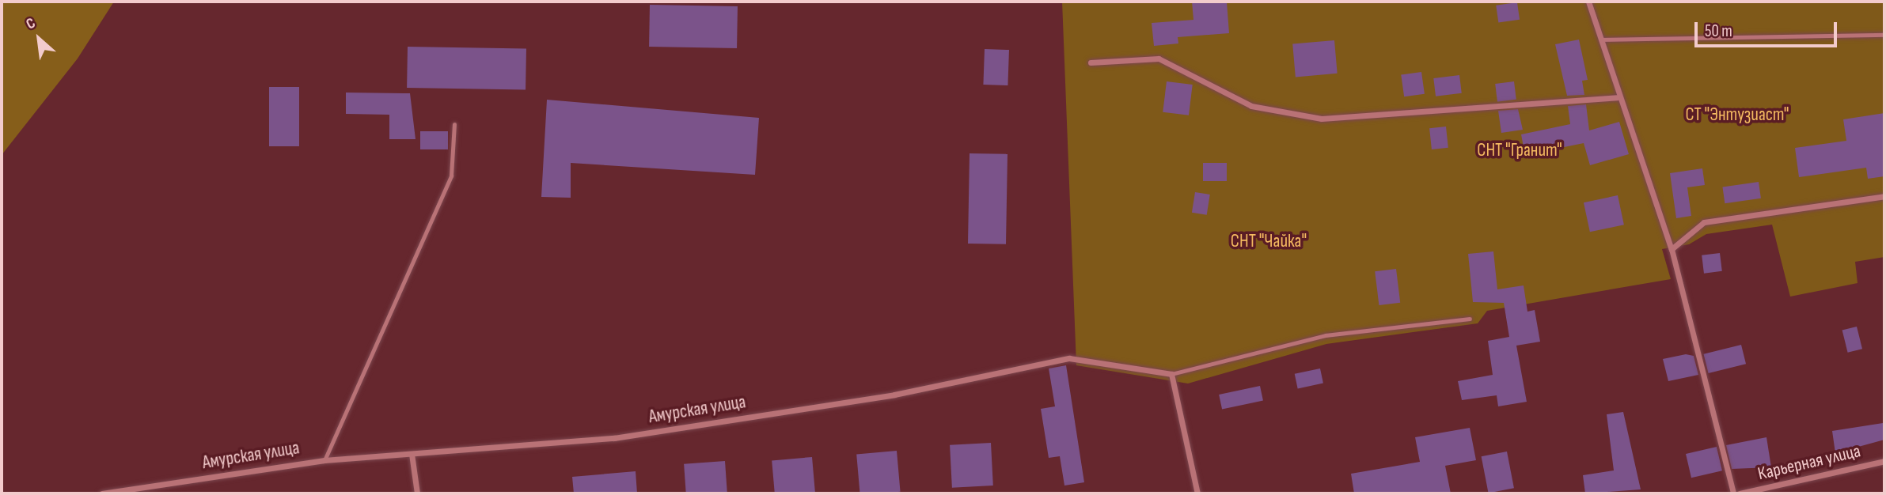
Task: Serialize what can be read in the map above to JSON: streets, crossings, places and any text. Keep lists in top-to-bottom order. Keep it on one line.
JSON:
{"streets":{"street":["Амурская улица","Карьерная улица"]},"parks":["СТ \"Энтузиаст\"","СНТ \"Гранит\"","СНТ \"Чайка\""],"scale_bar":"50 m","north":"top left"}
